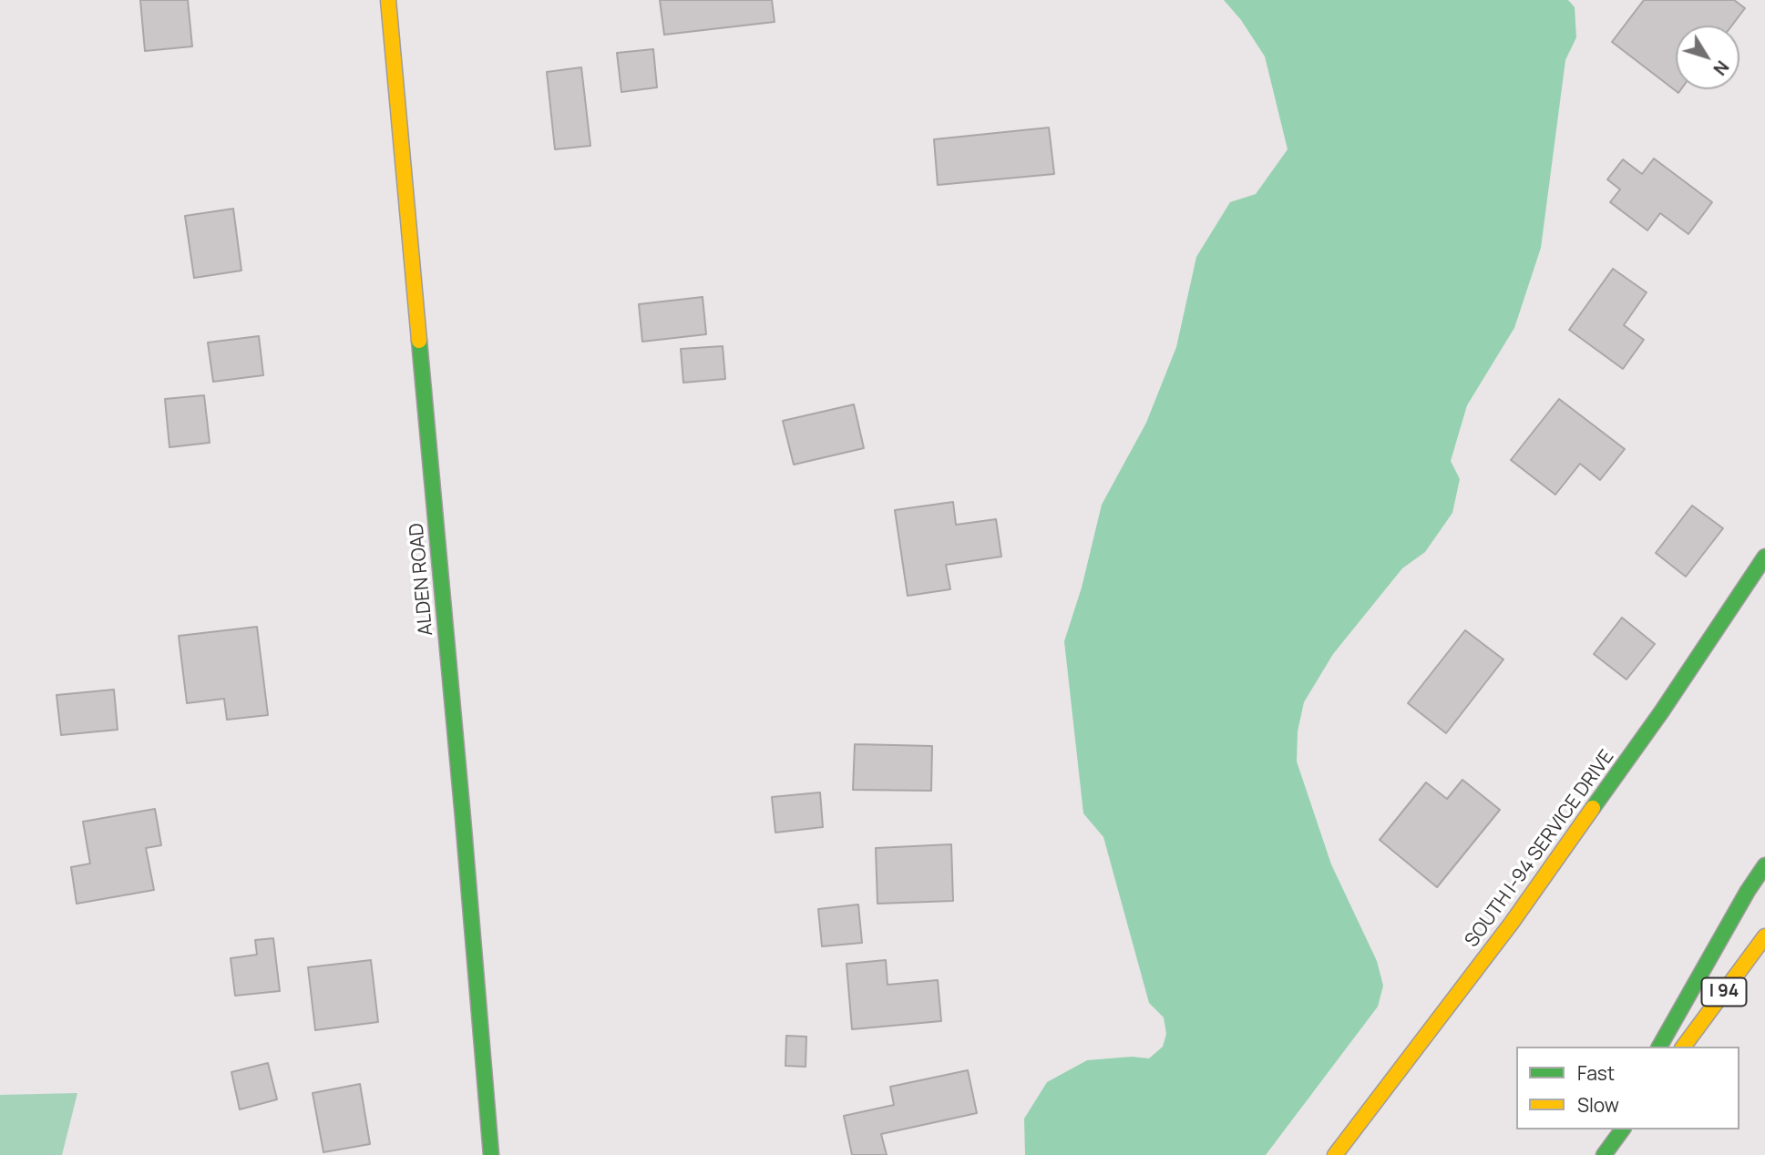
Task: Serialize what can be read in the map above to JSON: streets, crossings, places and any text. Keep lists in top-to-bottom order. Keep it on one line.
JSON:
{"streets":{"main road":["ALDEN ROAD","SOUTH I-94 SERVICE DRIVE","I 94"]},"legend":["Fast","Slow"],"north":"bottom right"}
